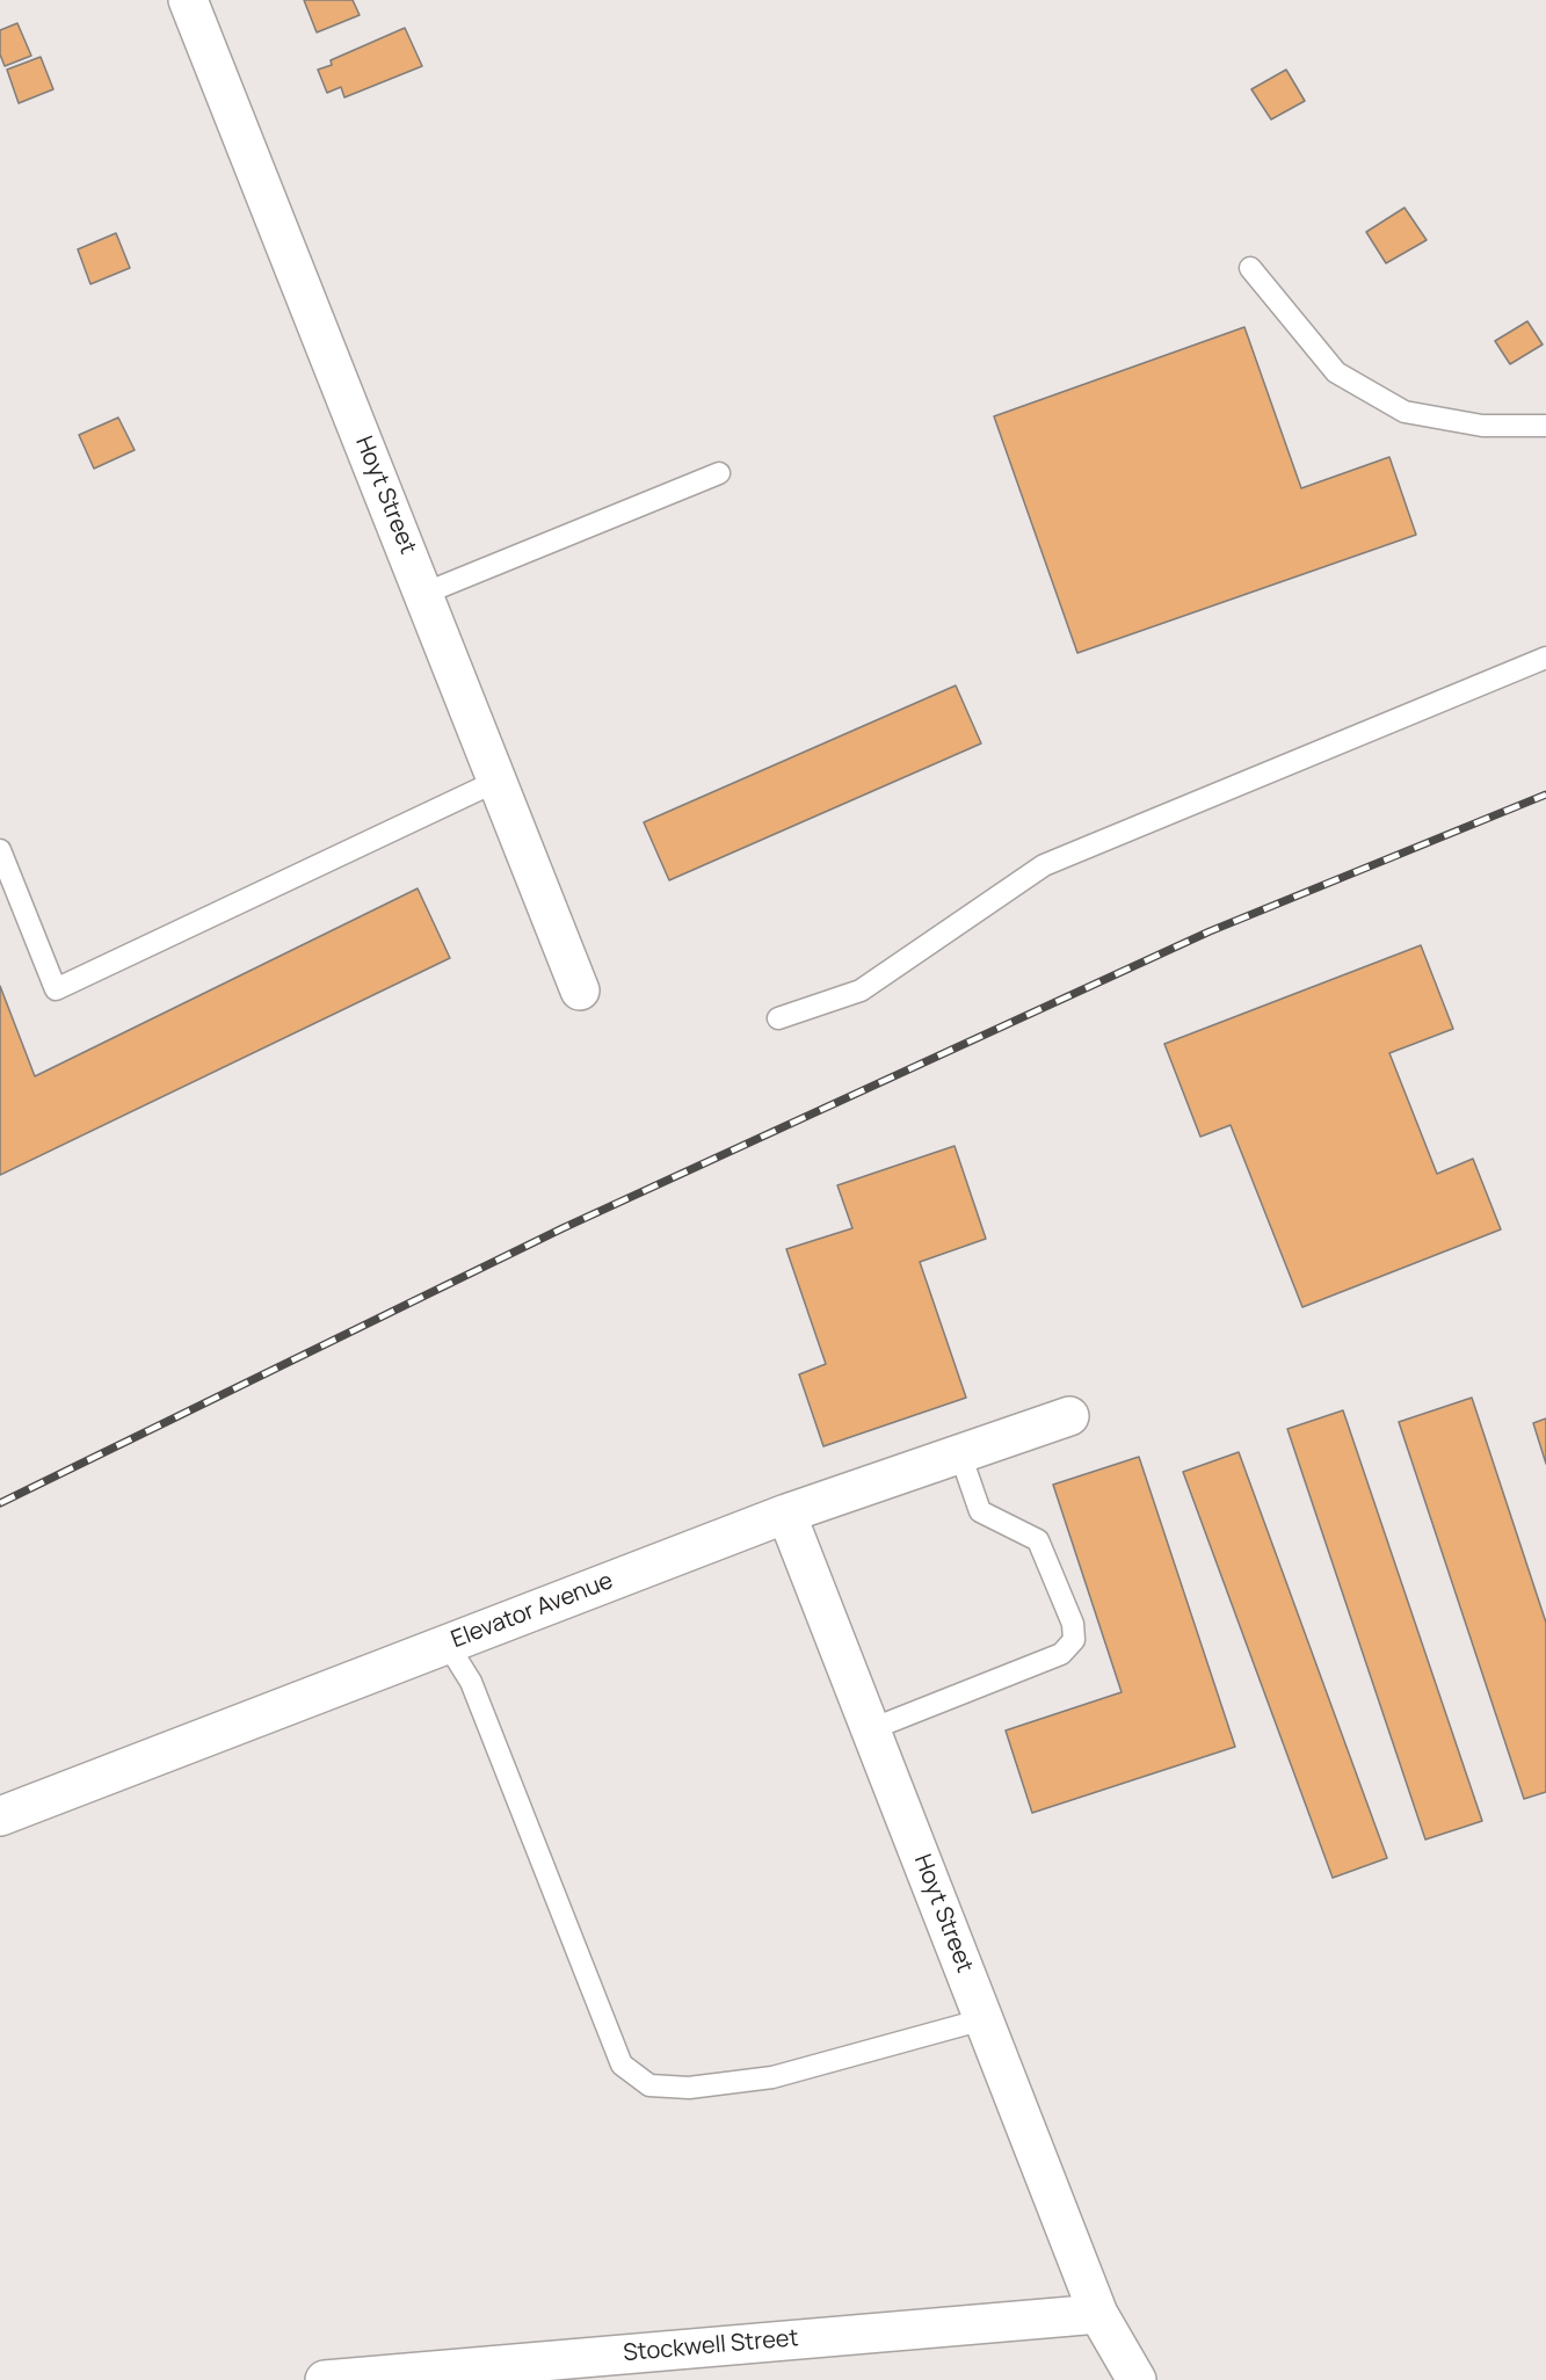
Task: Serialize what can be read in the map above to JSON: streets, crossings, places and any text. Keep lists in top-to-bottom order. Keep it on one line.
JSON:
{"streets":{"street":["Hoyt Street","Elevator Avenue","Stockwell Street"]},"crossings":[["Hoyt Street","Elevator Avenue"],["Hoyt Street","Stockwell Street"]]}
